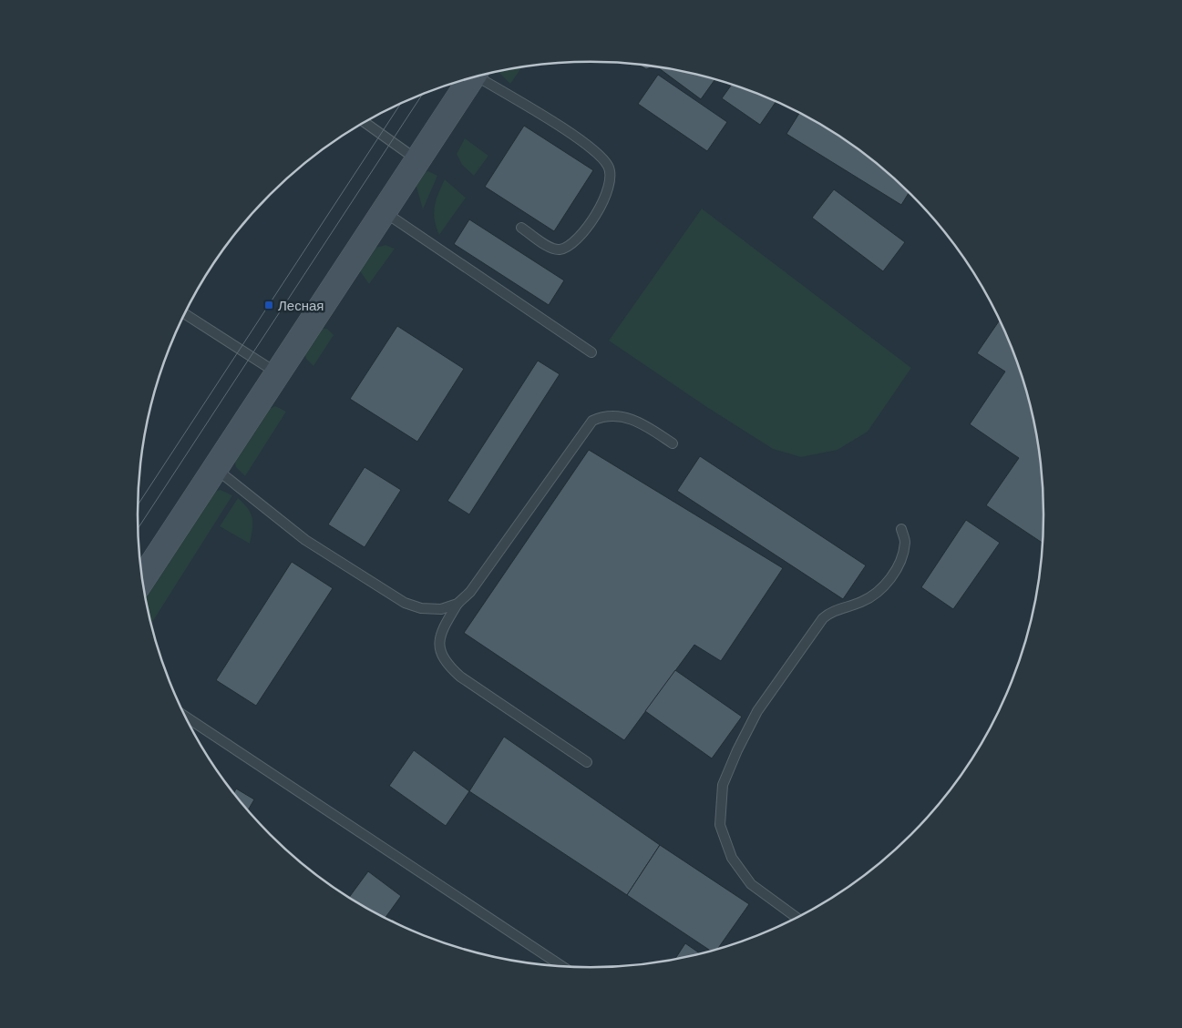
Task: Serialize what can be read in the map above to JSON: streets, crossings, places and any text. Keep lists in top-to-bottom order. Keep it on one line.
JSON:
{"places":{"transit":["Лесная"]}}
